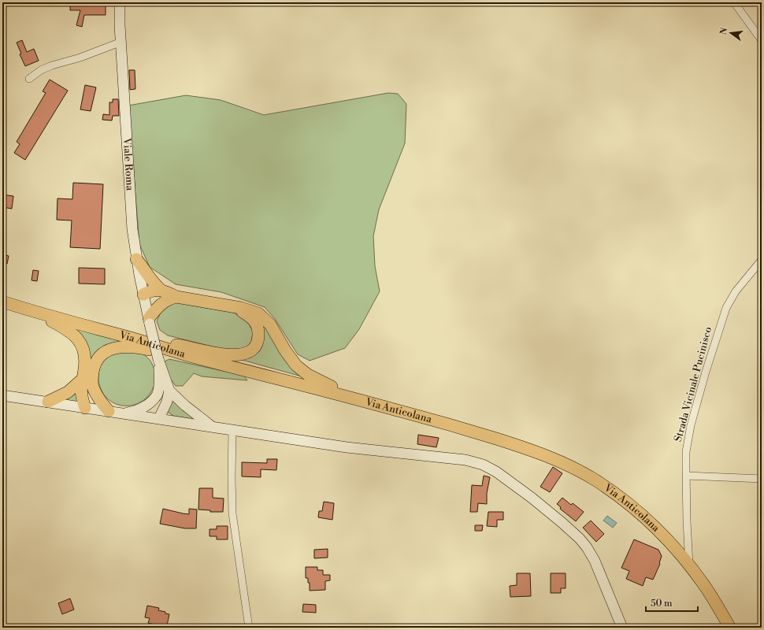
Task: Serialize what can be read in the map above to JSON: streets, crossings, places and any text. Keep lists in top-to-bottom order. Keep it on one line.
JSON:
{"streets":{"main road":["Via Anticolana"],"street":["Viale Roma","Strada Vicinale Pucinisco"]},"crossings":[["Via Anticolana","Strada Vicinale Pucinisco"]],"scale_bar":"50 m","north":"left"}
